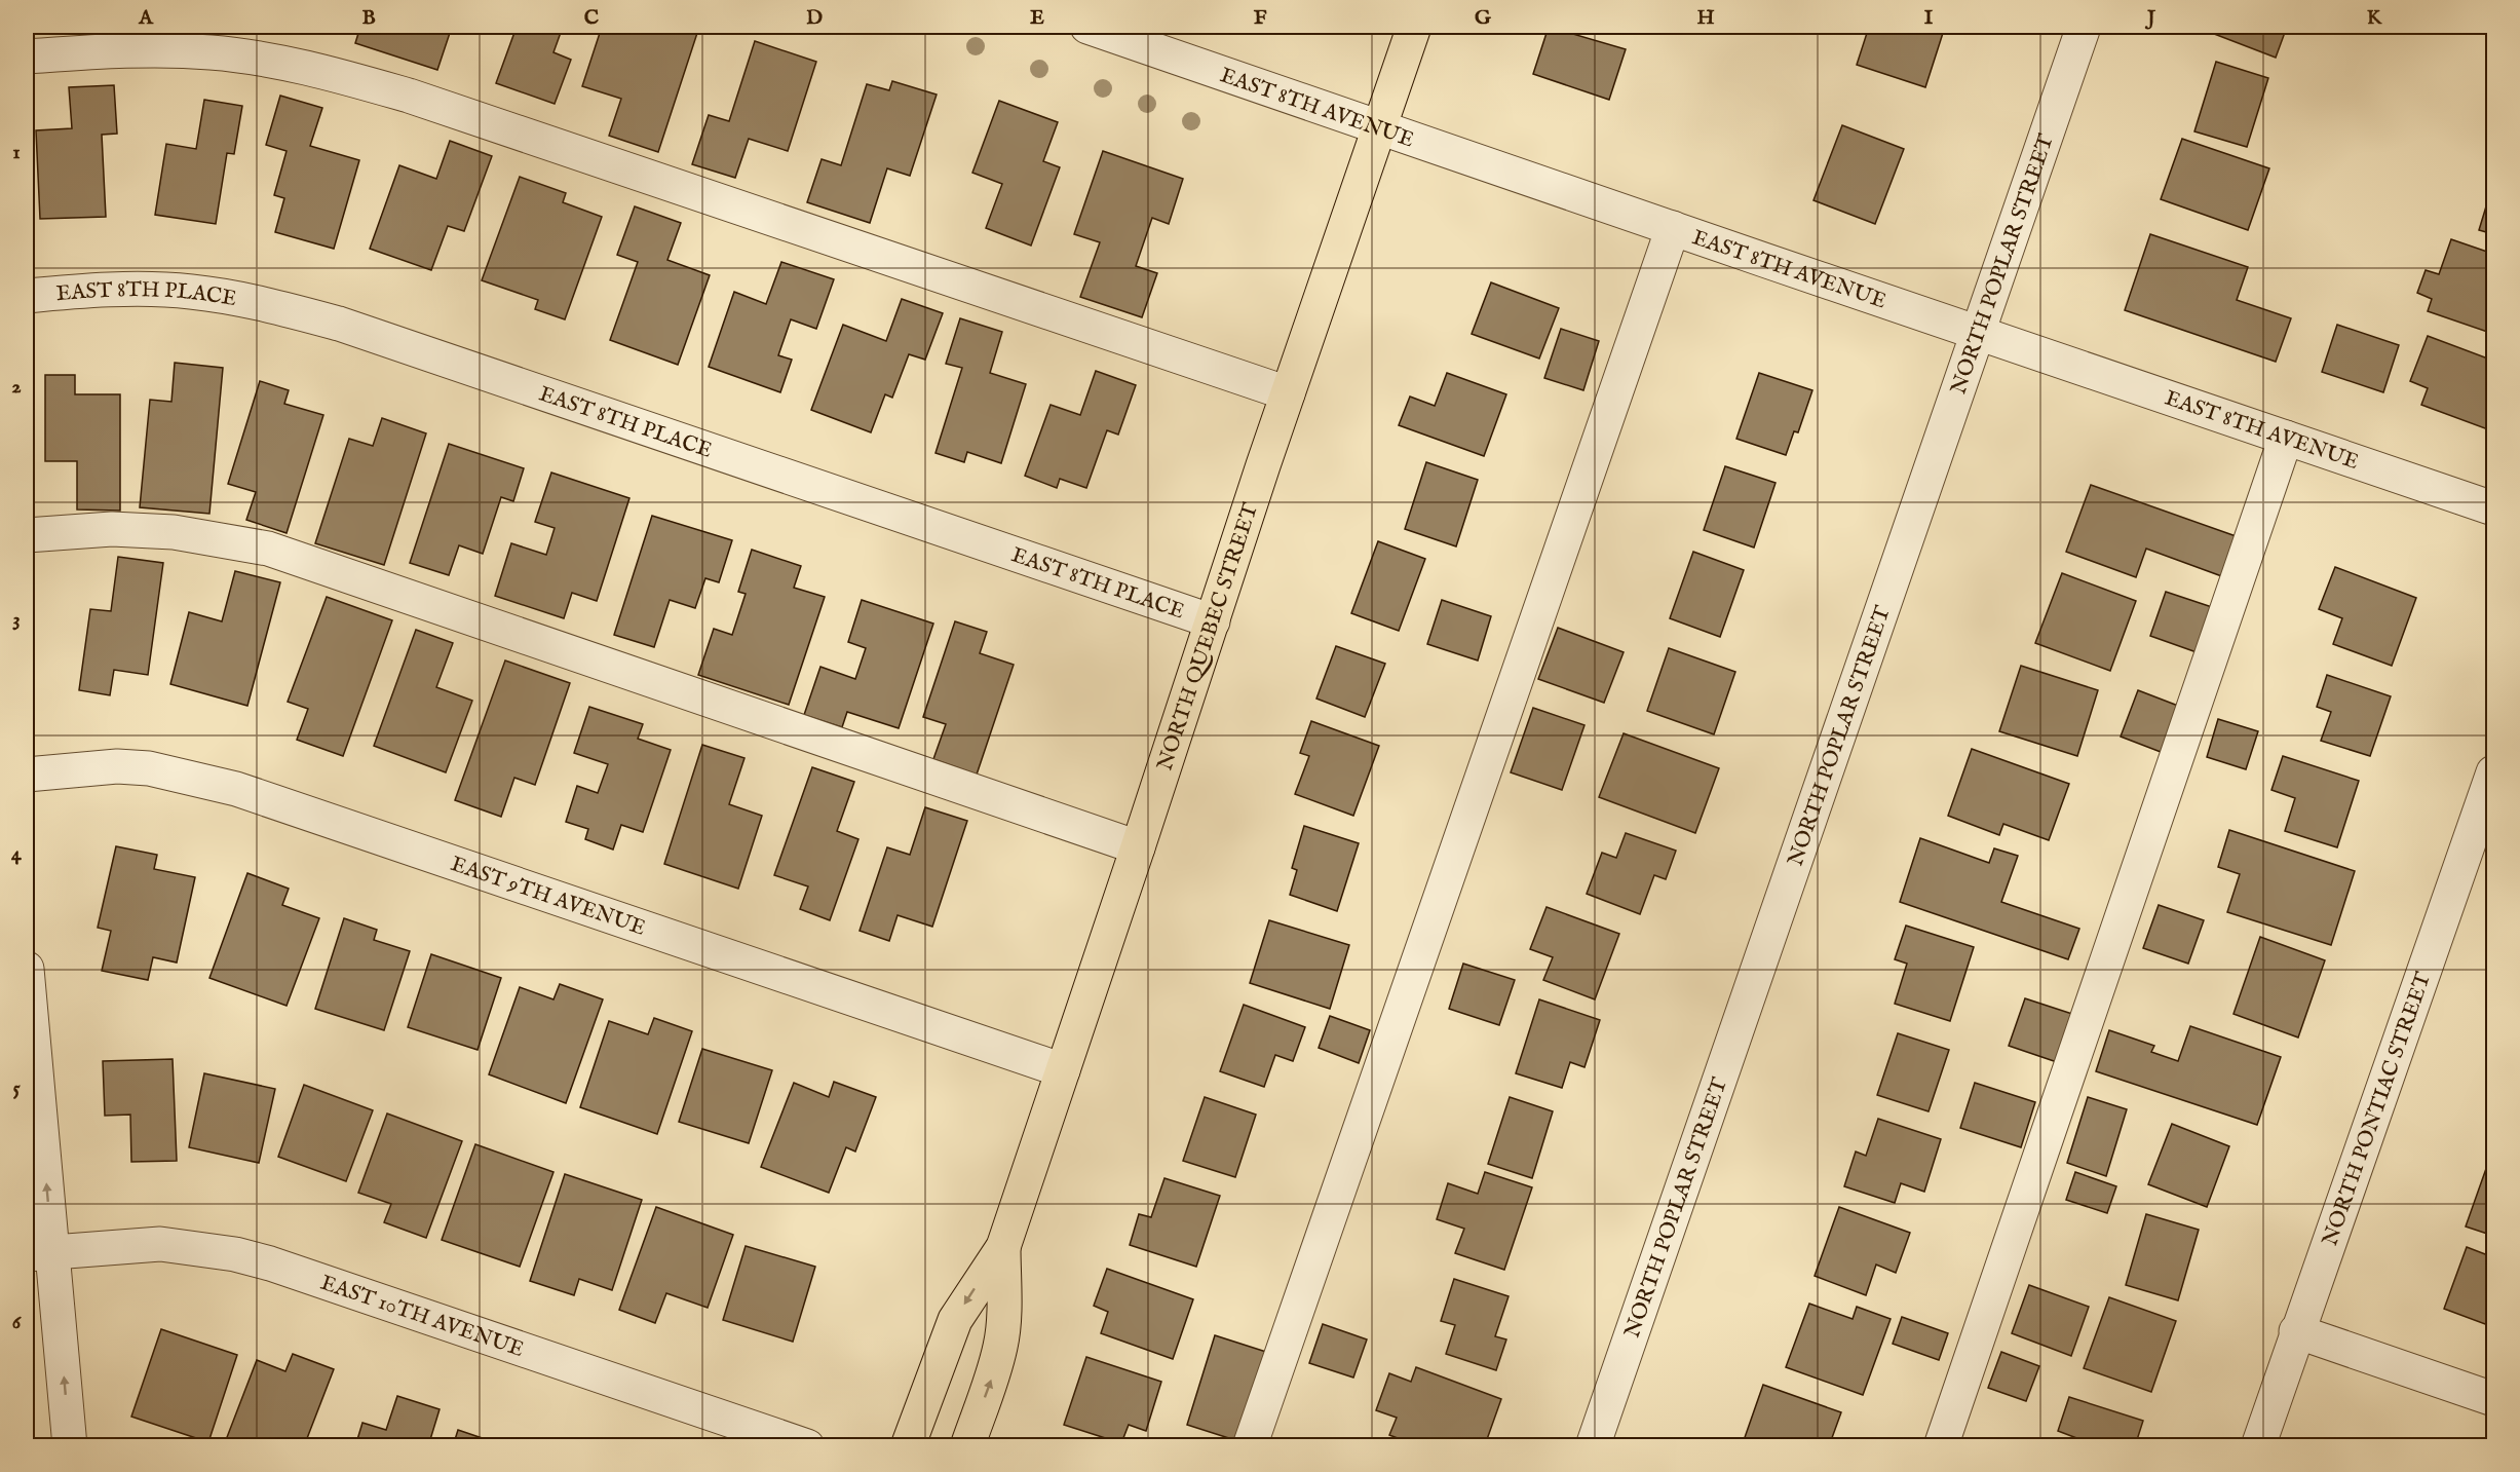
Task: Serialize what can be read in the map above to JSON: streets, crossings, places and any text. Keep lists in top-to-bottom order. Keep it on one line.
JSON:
{"streets":{"main road":["NORTH QUEBEC STREET"],"street":["EAST 8TH AVENUE","NORTH POPLAR STREET","EAST 8TH PLACE","EAST 9TH AVENUE","NORTH PONTIAC STREET","EAST 10TH AVENUE"]},"crossings":[["EAST 8TH AVENUE","NORTH POPLAR STREET"],["EAST 8TH AVENUE","NORTH QUEBEC STREET"],["EAST 8TH PLACE","NORTH QUEBEC STREET"],["NORTH QUEBEC STREET","EAST 9TH AVENUE"]],"grid":{"columns":["A","B","C","D","E","F","G","H","I","J","K"],"rows":["1","2","3","4","5","6"]}}
